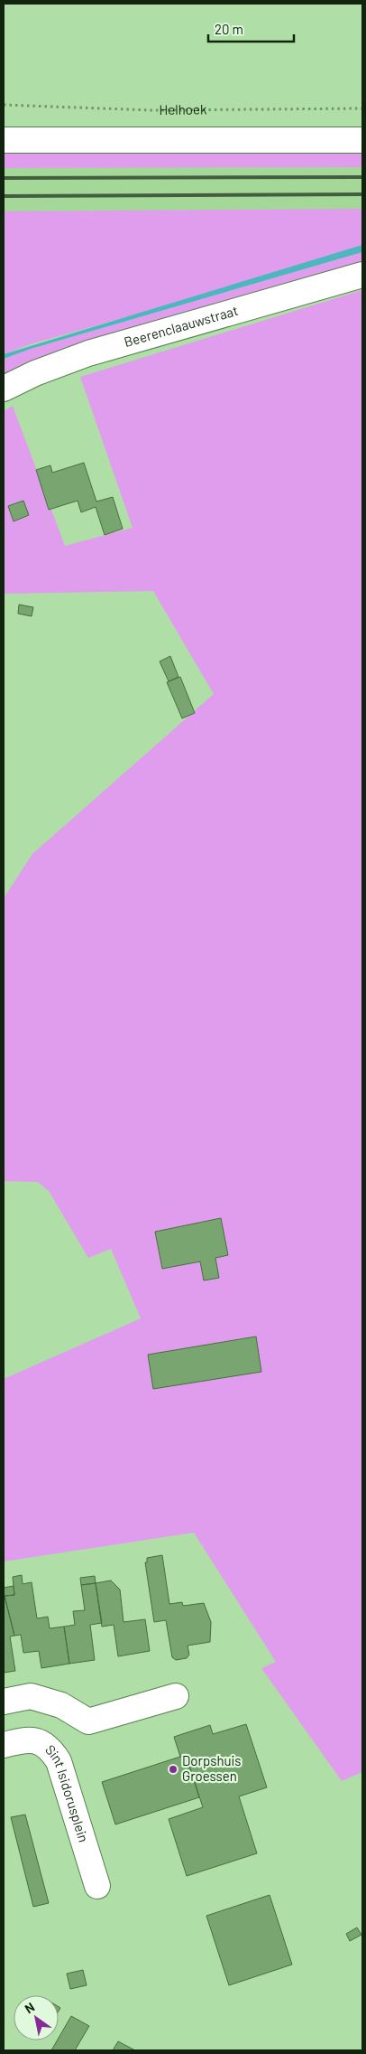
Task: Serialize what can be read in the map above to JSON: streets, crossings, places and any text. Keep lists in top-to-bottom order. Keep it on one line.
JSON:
{"streets":{"street":["Beerenclaauwstraat","Sint Isidorusplein"],"path":["Helhoek"]},"places":["Dorpshuis Groessen"],"scale_bar":"20 m","north":"top left"}
